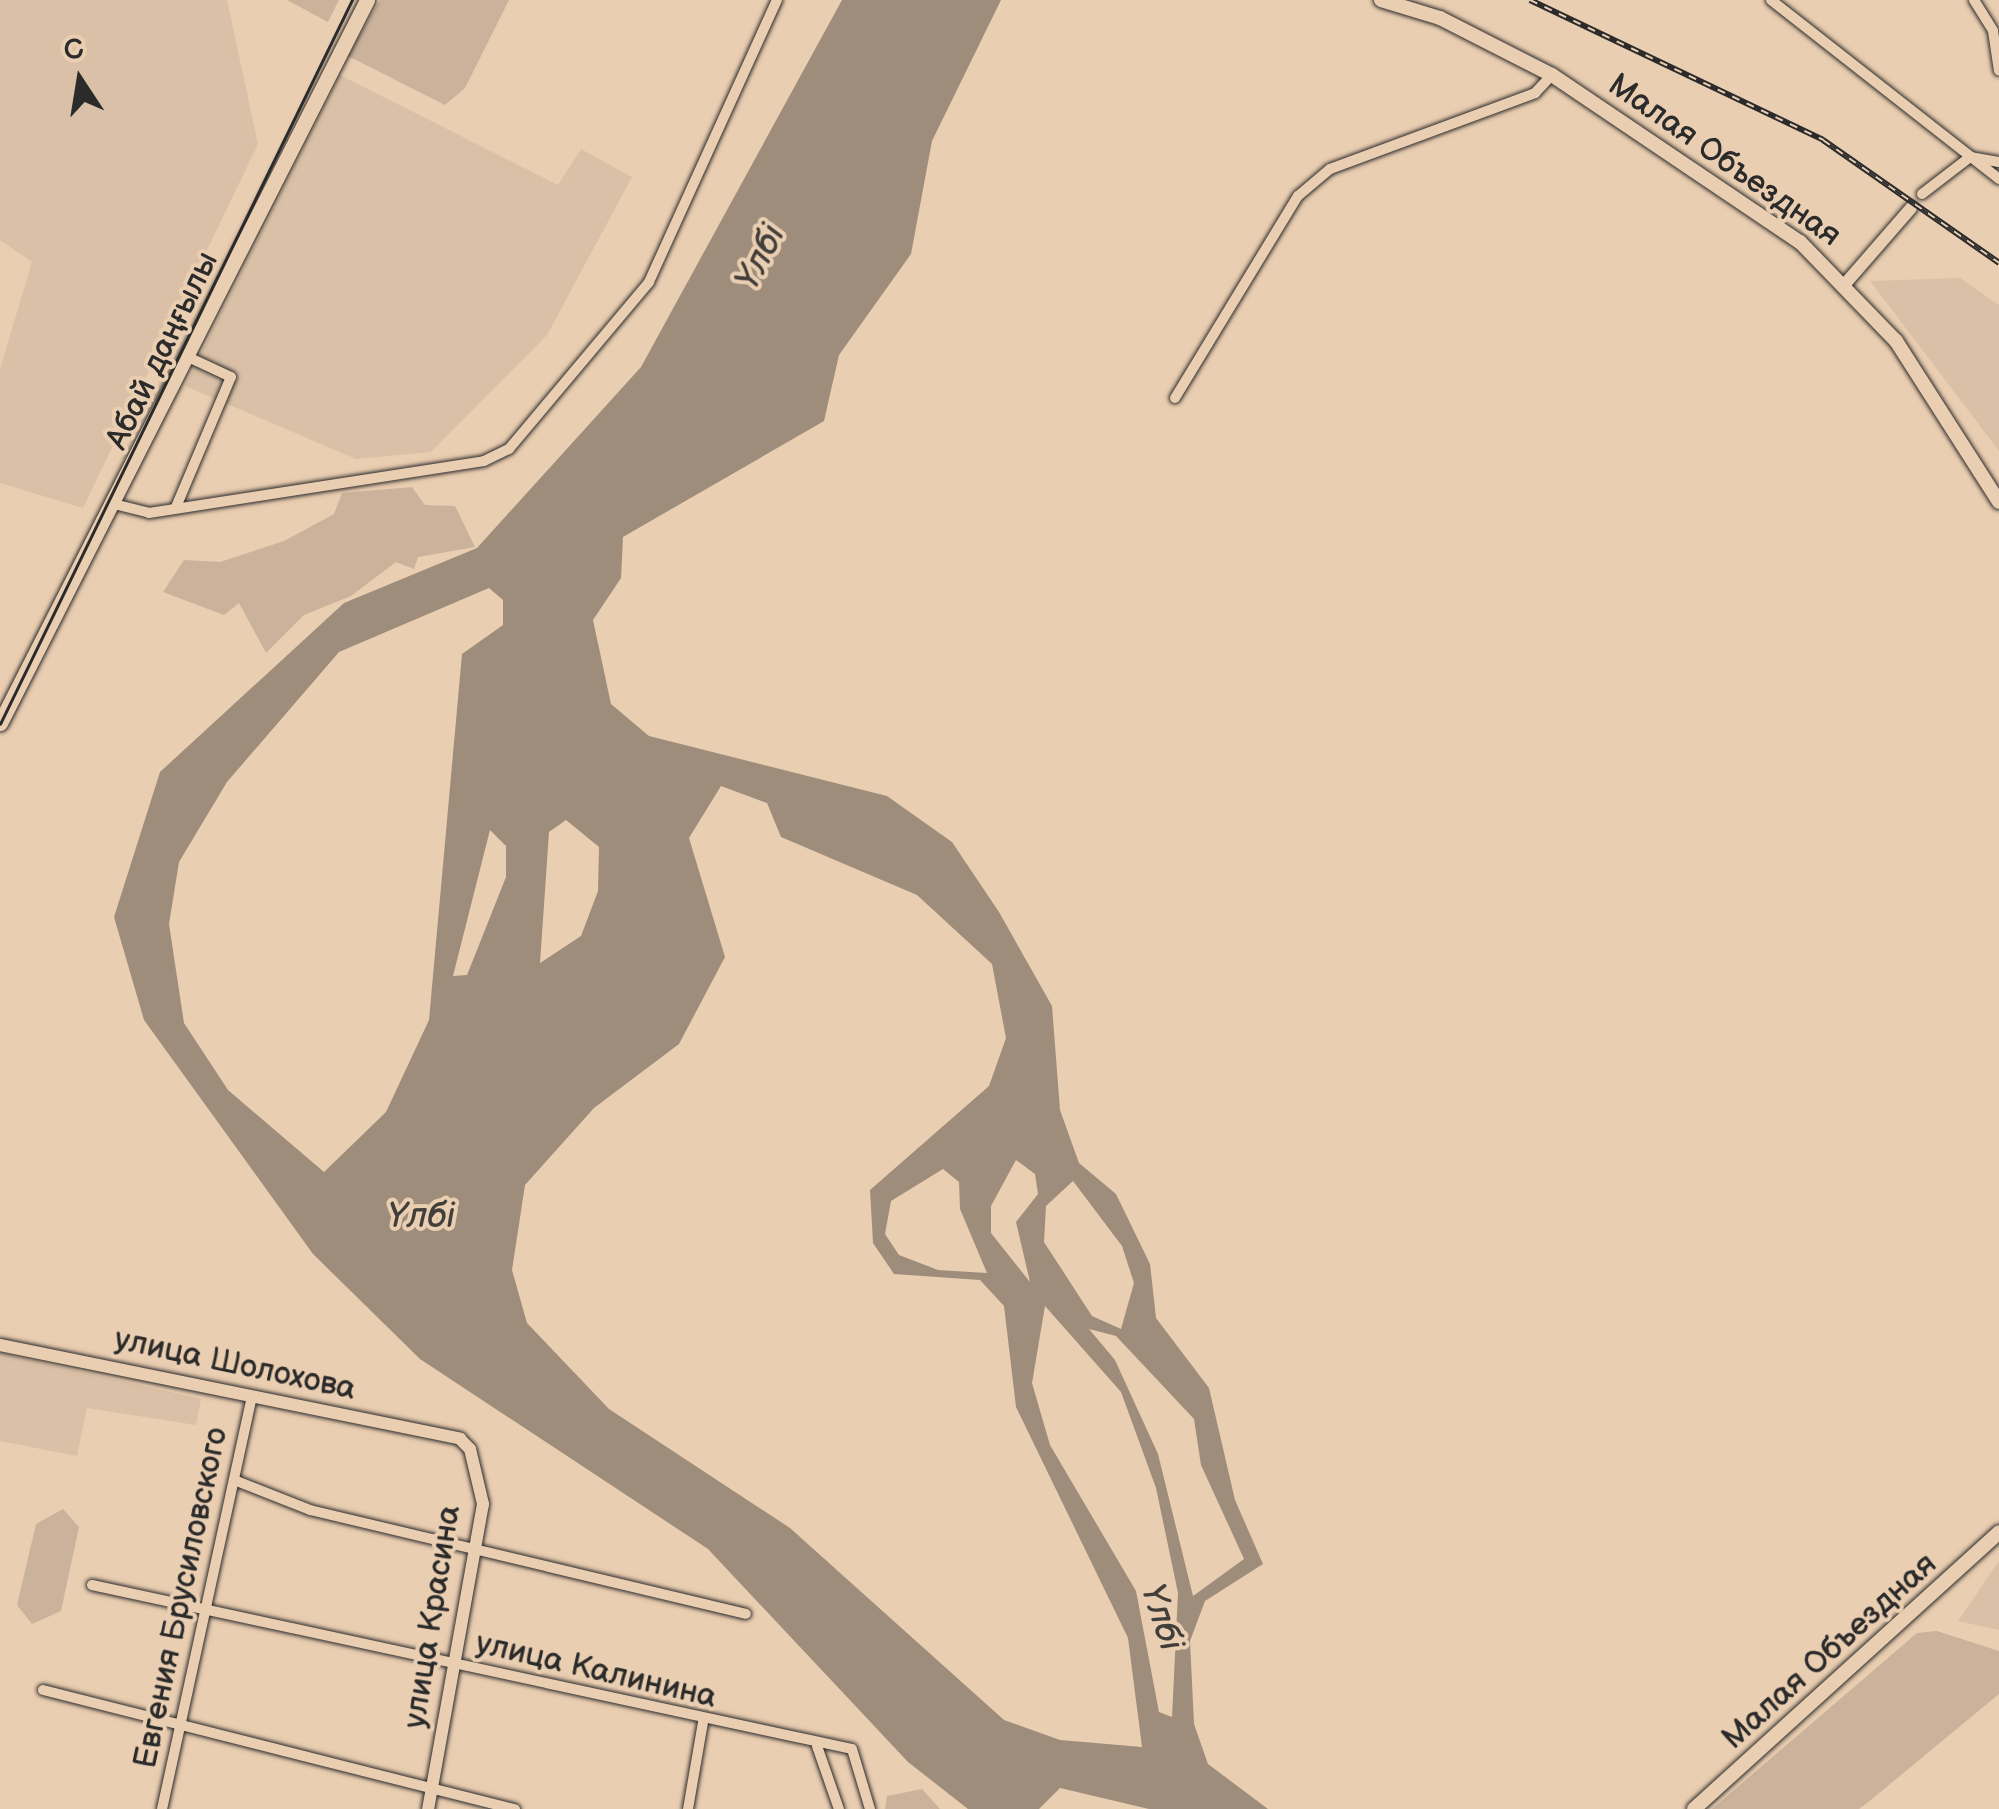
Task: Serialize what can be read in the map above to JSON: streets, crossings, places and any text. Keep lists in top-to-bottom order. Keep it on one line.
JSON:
{"streets":{"main road":["Малая Объездная","Абай даңғылы"],"street":["улица Шолохова","Евгения Брусиловского","улица Красина","улица Калинина"]},"crossings":[["улица Шолохова","Евгения Брусиловского"],["улица Шолохова","улица Красина"],["Евгения Брусиловского","улица Калинина"],["улица Красина","улица Калинина"]],"water":["Үлбі"],"north":"top"}
